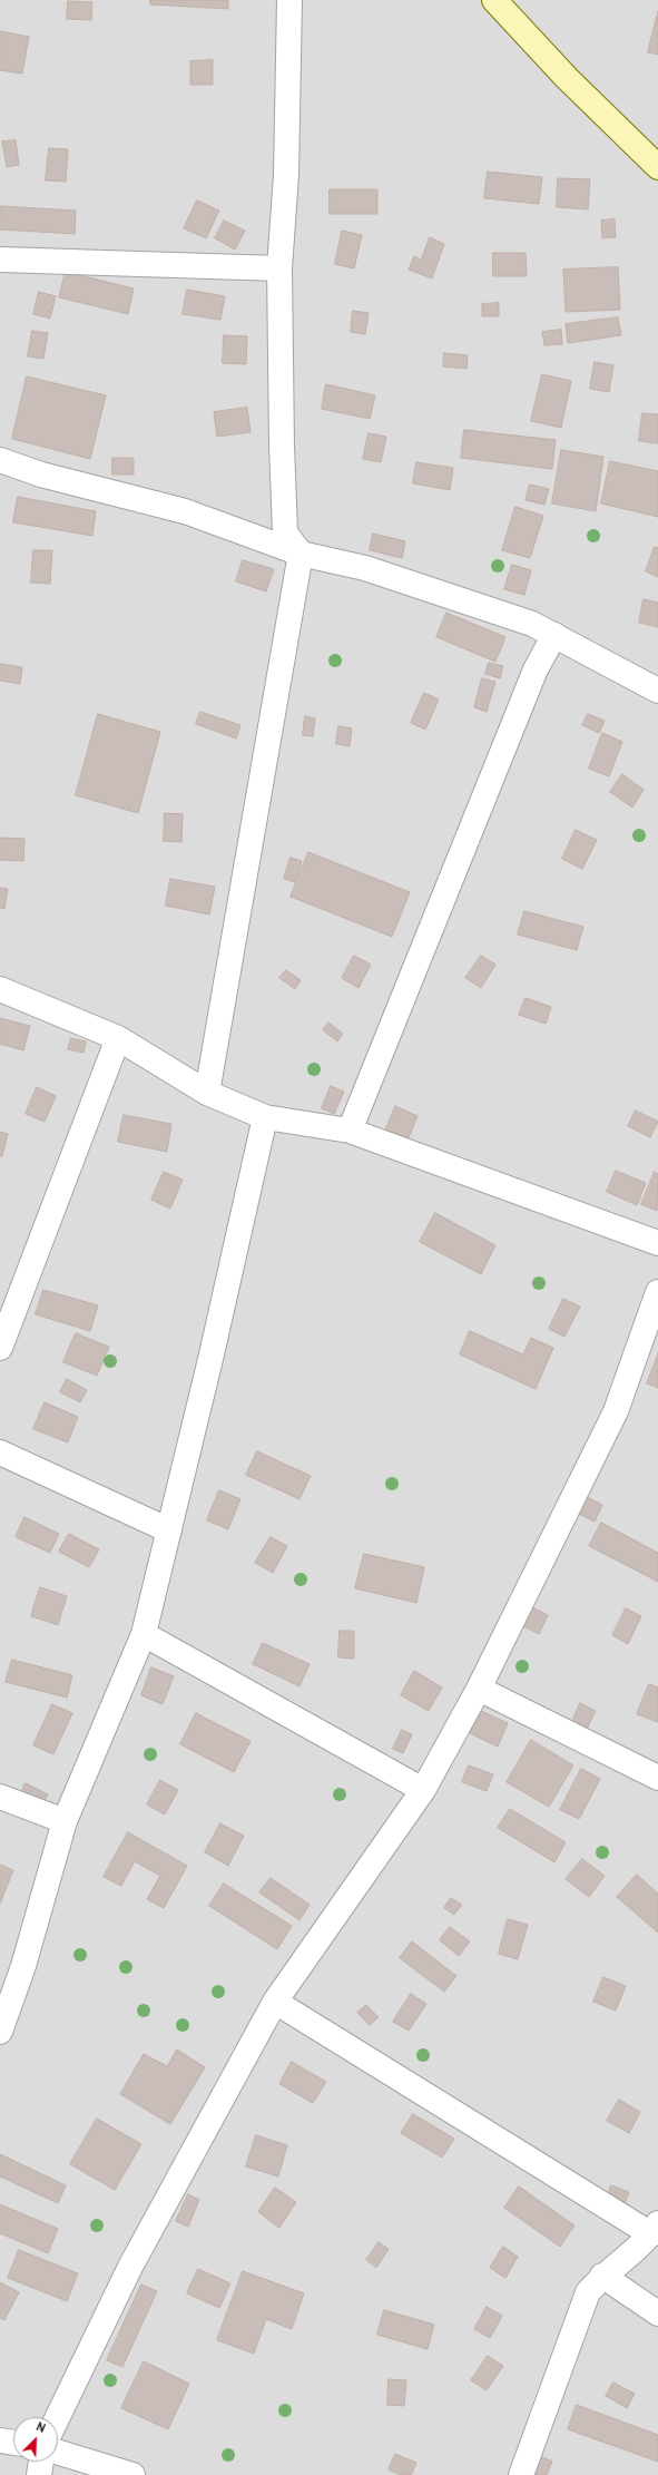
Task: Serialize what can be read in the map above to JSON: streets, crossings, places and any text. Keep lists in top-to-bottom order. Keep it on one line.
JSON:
{"north":"top right"}
